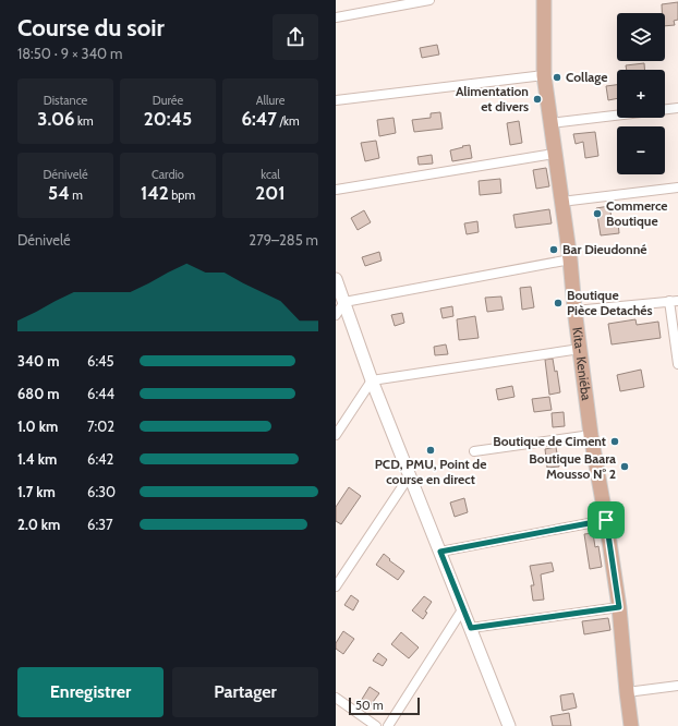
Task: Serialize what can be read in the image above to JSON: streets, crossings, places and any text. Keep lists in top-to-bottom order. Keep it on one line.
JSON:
{"streets":{"main road":["Kita- Keniéba"]},"places":["Collage","Alimentation et divers","Commerce Boutique","Bar Dieudonné","Boutique Pièce Detachés","Boutique de Ciment","PCD, PMU, Point de course en direct","Boutique Baara Mousso N° 2"],"scale_bar":"50 m","page":{"heading":["Course du soir","18:50 · 9 × 340 m"],"map_buttons":["+","−"],"stats":[["Distance","3.06 km"],["Durée","20:45"],["Allure","6:47 /km"],["Dénivelé","54 m"],["Cardio","142 bpm"],["kcal","201"]],"chart":["Dénivelé","279–285 m"],"list":[{"name":"340 m","note":"6:45"},{"name":"680 m","note":"6:44"},{"name":"1.0 km","note":"7:02"},{"name":"1.4 km","note":"6:42"},{"name":"1.7 km","note":"6:30"},{"name":"2.0 km","note":"6:37"}],"buttons":["Enregistrer","Partager"],"scale":"50 m"}}
